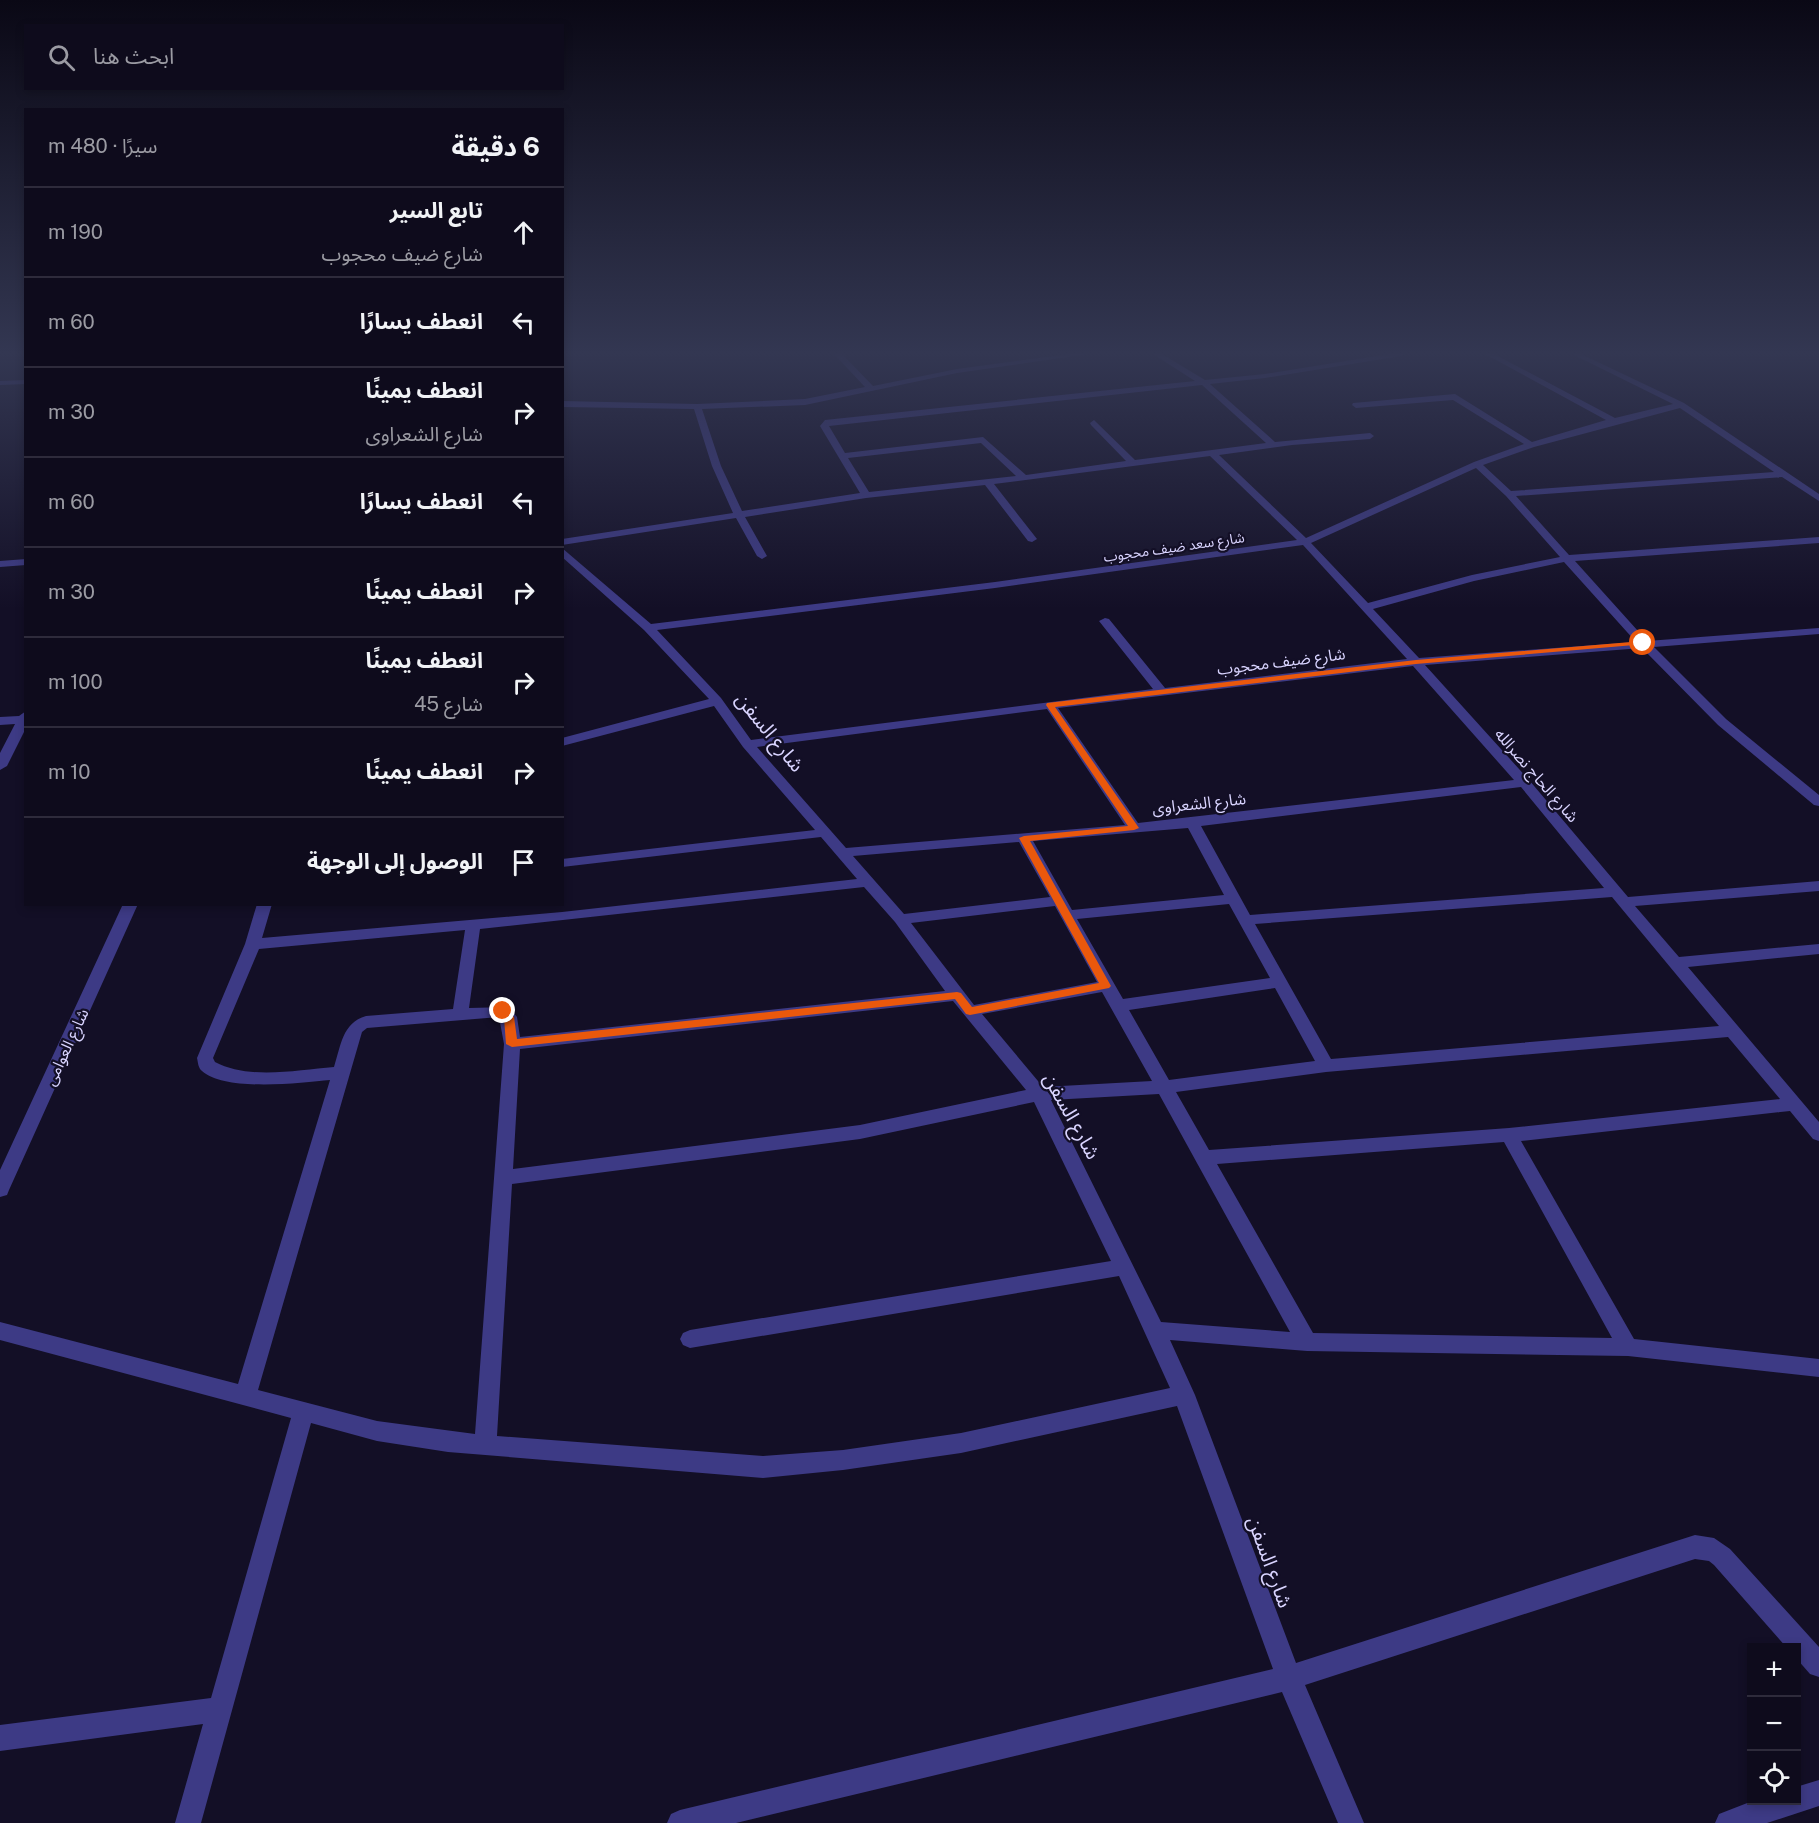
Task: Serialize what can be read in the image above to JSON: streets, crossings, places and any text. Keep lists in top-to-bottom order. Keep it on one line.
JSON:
{"streets":{"street":["شارع سعد ضيف محجوب","شارع ضيف محجوب","شارع السفن","شارع الحاج نصرالله","شارع الشعراوى","شارع العوامى"]},"crossings":[["شارع سعد ضيف محجوب","شارع السفن"],["شارع سعد ضيف محجوب","شارع الحاج نصرالله"],["شارع ضيف محجوب","شارع السفن"],["شارع ضيف محجوب","شارع الحاج نصرالله"],["شارع السفن","شارع الشعراوى"],["شارع الحاج نصرالله","شارع الشعراوى"]],"page":{"search":"ابحث هنا","heading":["6 دقيقة","سيرًا · 480 m"],"list":[["تابع السير","شارع ضيف محجوب","190 m"],["انعطف يسارًا","60 m"],["انعطف يمينًا","شارع الشعراوى","30 m"],["انعطف يسارًا","60 m"],["انعطف يمينًا","30 m"],["انعطف يمينًا","شارع 45","100 m"],["انعطف يمينًا","10 m"],"الوصول إلى الوجهة"],"map_buttons":["+","−"]}}
